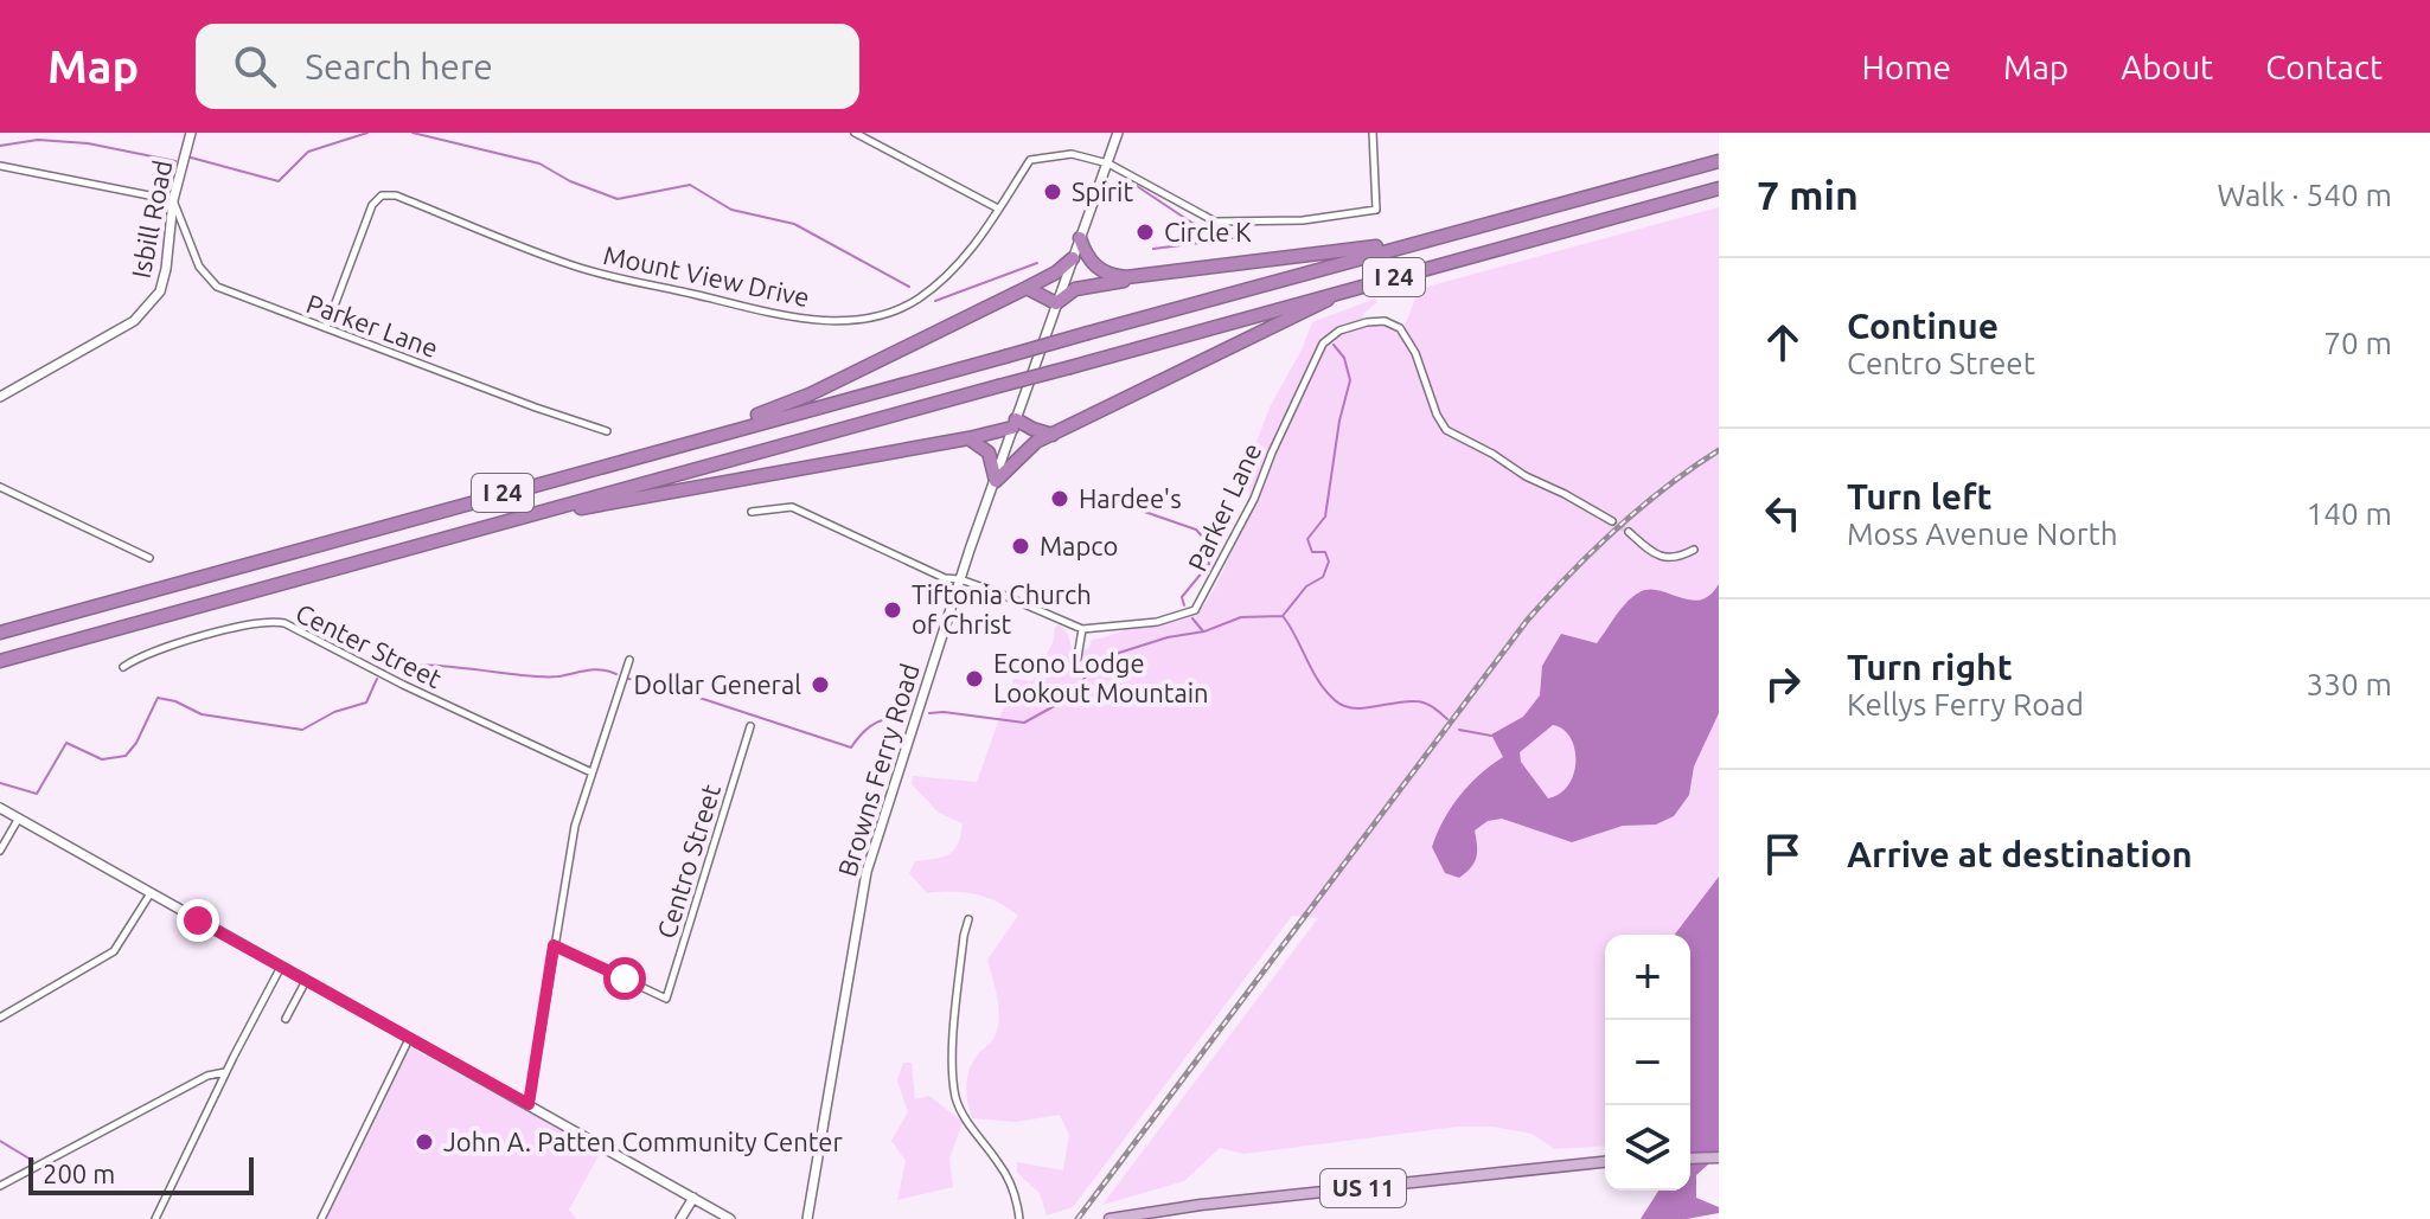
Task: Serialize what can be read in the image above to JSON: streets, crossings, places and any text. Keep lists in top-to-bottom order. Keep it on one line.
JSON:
{"streets":{"highway":["I 24"],"main road":["US 11"],"street":["Isbill Road","Mount View Drive","Parker Lane","Center Street","Browns Ferry Road","Centro Street"]},"crossings":[["Isbill Road","Parker Lane"],["Mount View Drive","Parker Lane"],["Mount View Drive","Browns Ferry Road"],["Parker Lane","Browns Ferry Road"]],"places":["Spirit","Circle K","Hardee's","Mapco","Tiftonia Church of Christ","Econo Lodge Lookout Mountain","Dollar General","John A. Patten Community Center"],"scale_bar":"200 m","page":{"header":"Map","search":"Search here","nav":["Home","Map","About","Contact"],"heading":["7 min","Walk · 540 m"],"list":[["Continue","Centro Street","70 m"],["Turn left","Moss Avenue North","140 m"],["Turn right","Kellys Ferry Road","330 m"],"Arrive at destination"],"map_buttons":["+","−"],"scale":"200 m"}}
